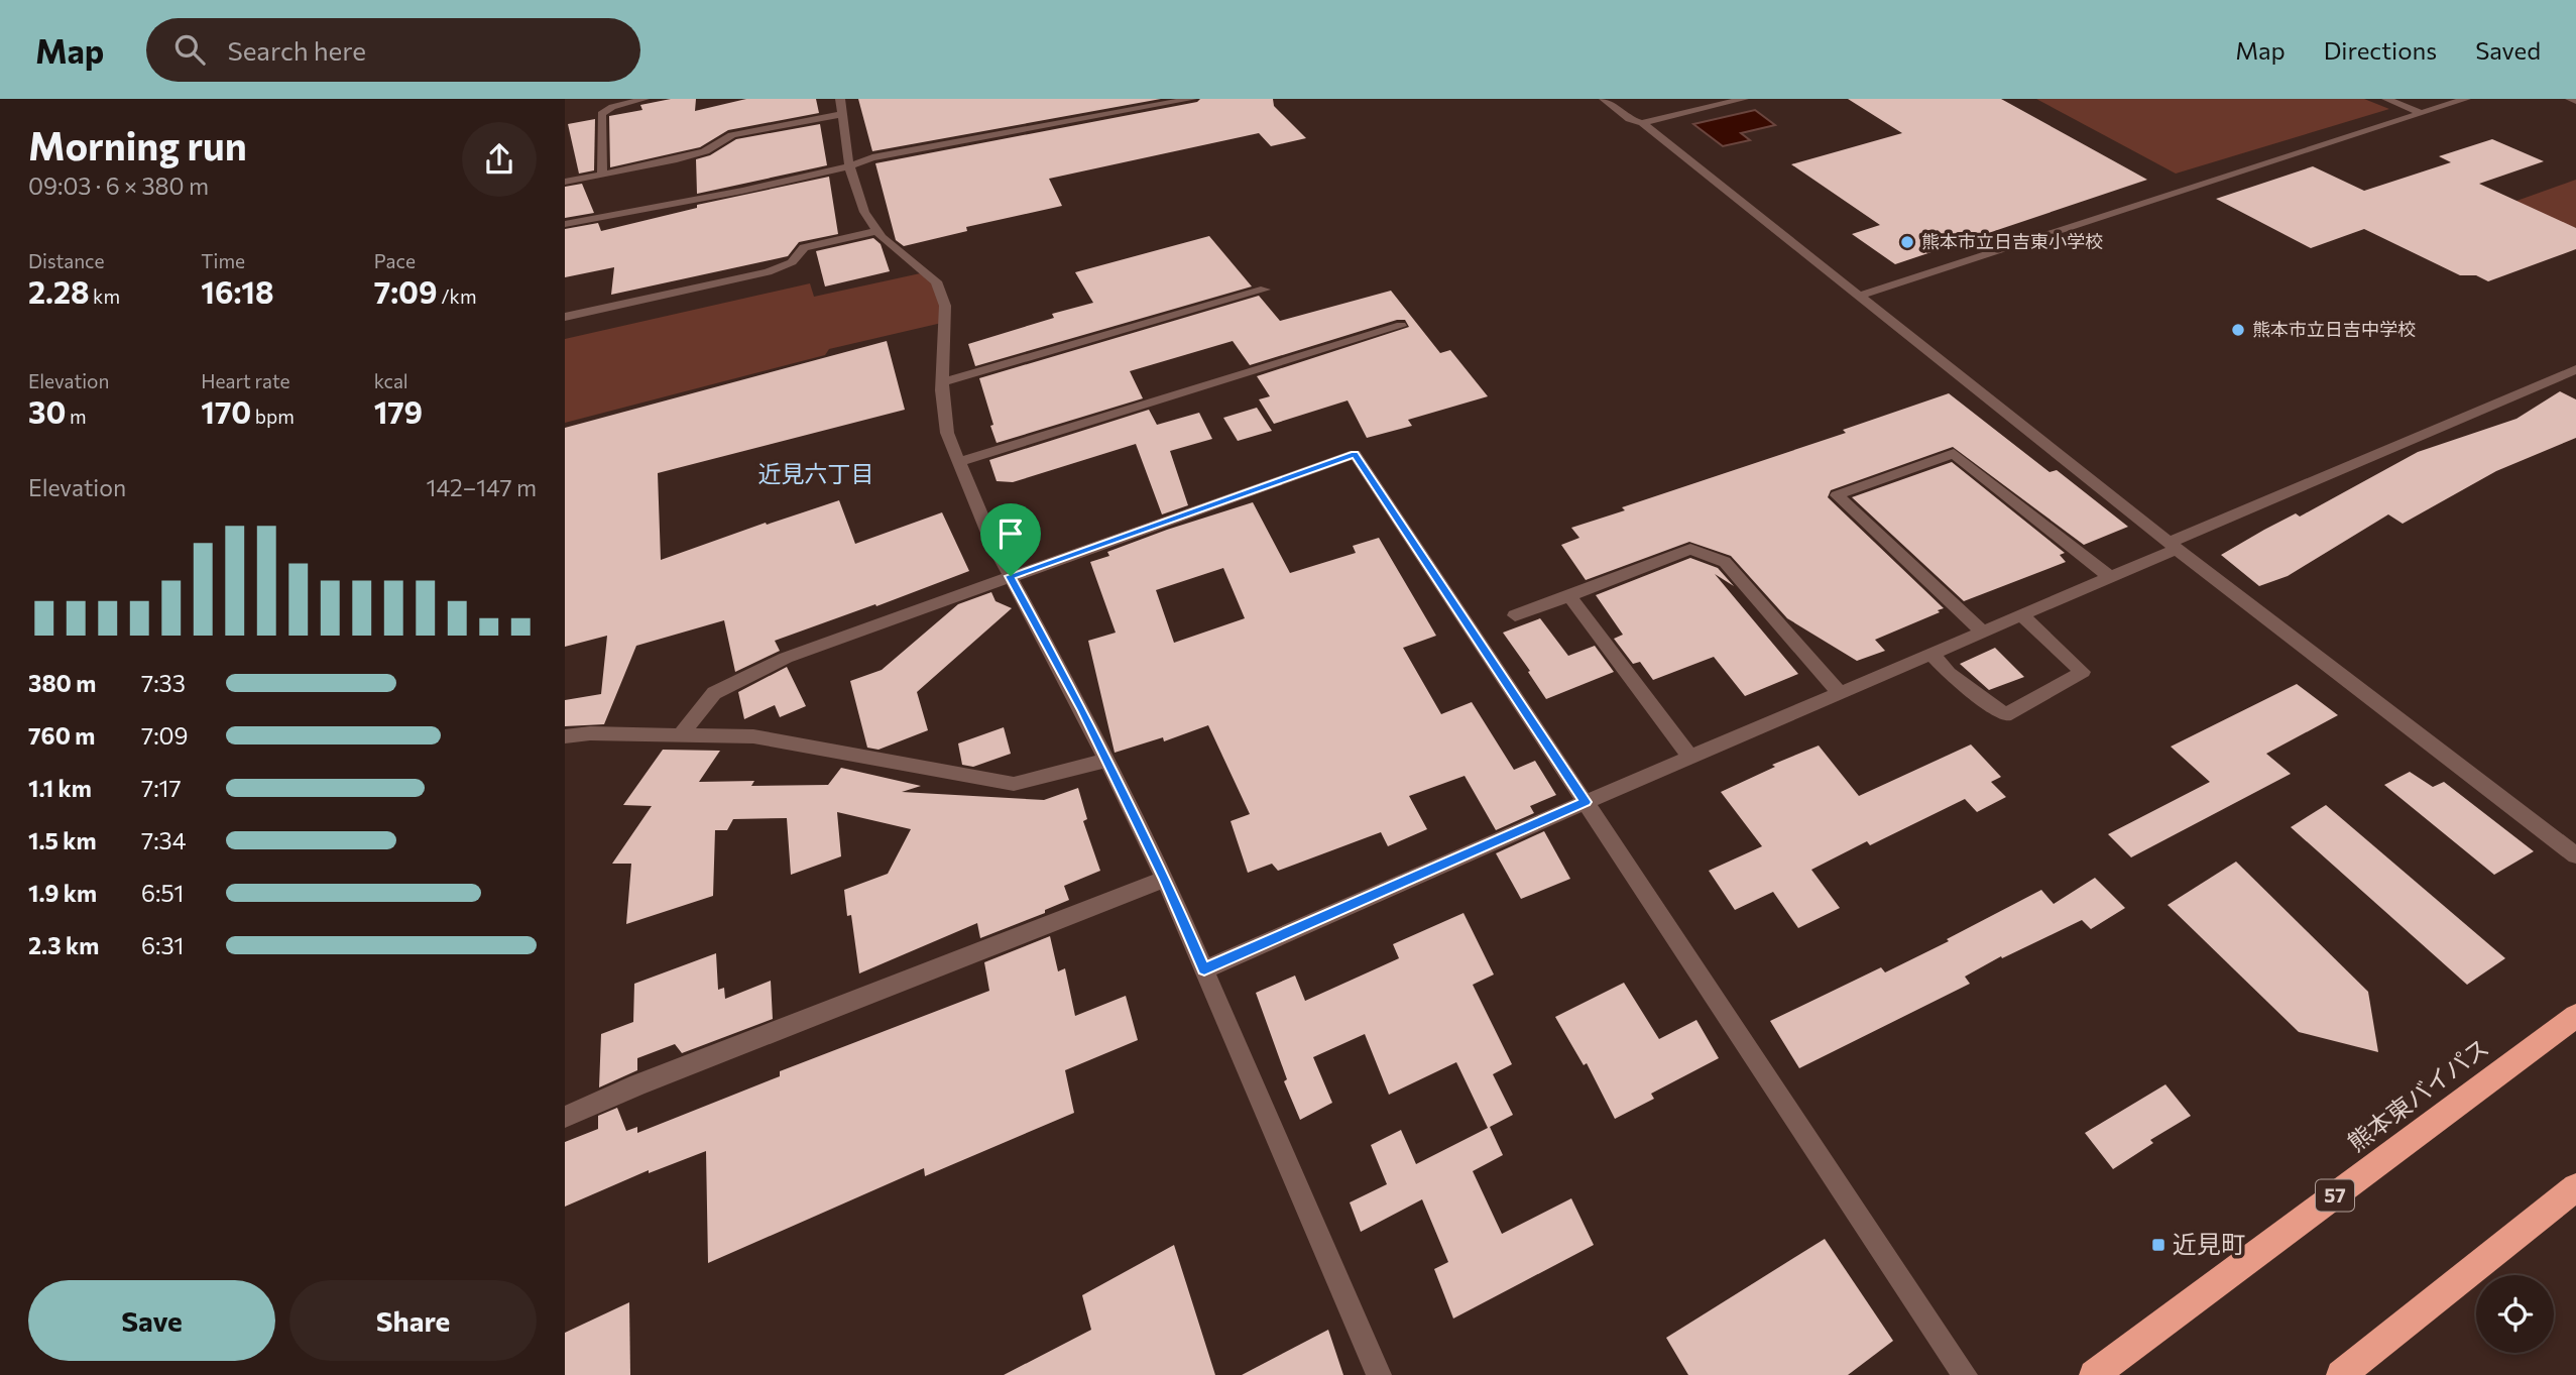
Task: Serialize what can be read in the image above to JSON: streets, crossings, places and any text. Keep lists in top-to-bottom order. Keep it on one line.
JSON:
{"streets":{"highway":["熊本東バイパス","57"]},"districts":["近見六丁目"],"places":{"other":["熊本市立日吉東小学校","熊本市立日吉中学校"],"transit":["近見町"]},"page":{"header":"Map","search":"Search here","nav":["Map","Directions","Saved"],"heading":["Morning run","09:03 · 6 × 380 m"],"stats":[["Distance","2.28 km"],["Time","16:18"],["Pace","7:09 /km"],["Elevation","30 m"],["Heart rate","170 bpm"],["kcal","179"]],"chart":["Elevation","142–147 m"],"list":[{"name":"380 m","note":"7:33"},{"name":"760 m","note":"7:09"},{"name":"1.1 km","note":"7:17"},{"name":"1.5 km","note":"7:34"},{"name":"1.9 km","note":"6:51"},{"name":"2.3 km","note":"6:31"}],"buttons":["Save","Share"]}}
